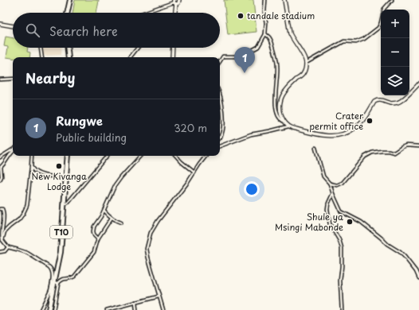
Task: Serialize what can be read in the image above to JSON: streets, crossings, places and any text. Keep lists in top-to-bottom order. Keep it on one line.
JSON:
{"streets":{"highway":["T10"]},"places":["tandale stadium","Crater permit office","New Kivanga Lodge","Shule ya Msingi Mabonde"],"page":{"map_buttons":["+","−"],"search":"Search here","pins":"1","heading":"Nearby","list":[{"mark":"1","name":"Rungwe","note":"Public building","value":"320 m"}]}}
